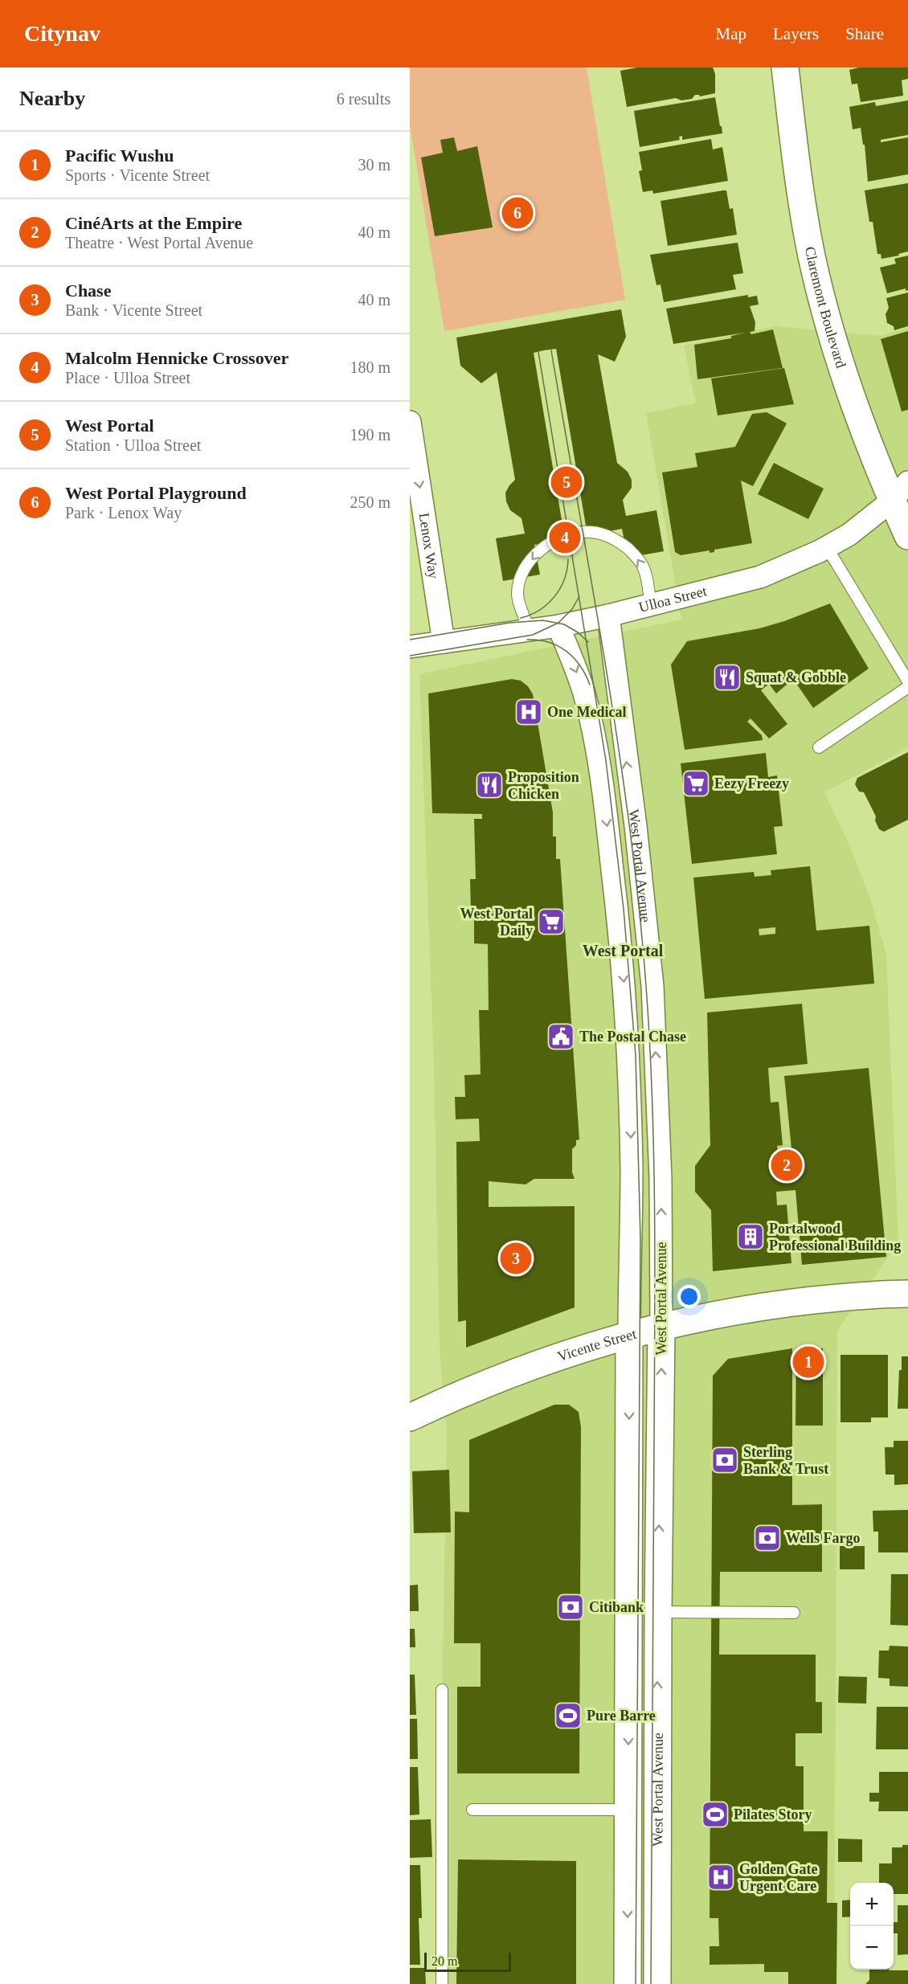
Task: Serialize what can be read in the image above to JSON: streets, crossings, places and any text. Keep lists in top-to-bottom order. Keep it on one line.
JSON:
{"streets":{"street":["Claremont Boulevard","Lenox Way","Ulloa Street","West Portal Avenue","Vicente Street"]},"crossings":[["Claremont Boulevard","Ulloa Street"],["Lenox Way","Ulloa Street"],["Ulloa Street","West Portal Avenue"],["West Portal Avenue","Vicente Street"]],"one_way":["Lenox Way"],"districts":["West Portal"],"places":{"restaurant":["Squat & Gobble","Proposition Chicken"],"hospital":["One Medical","Golden Gate Urgent Care"],"supermarket":["Eezy Freezy","West Portal Daily"],"public building":["The Postal Chase"],"building":["Portalwood Professional Building"],"bank":["Sterling Bank & Trust","Wells Fargo","Citibank"],"sports":["Pure Barre","Pilates Story"]},"scale_bar":"20 m","page":{"header":"Citynav","nav":["Map","Layers","Share"],"heading":["Nearby","6 results"],"list":[{"mark":"1","name":"Pacific Wushu","note":"Sports · Vicente Street","value":"30 m"},{"mark":"2","name":"CinéArts at the Empire","note":"Theatre · West Portal Avenue","value":"40 m"},{"mark":"3","name":"Chase","note":"Bank · Vicente Street","value":"40 m"},{"mark":"4","name":"Malcolm Hennicke Crossover","note":"Place · Ulloa Street","value":"180 m"},{"mark":"5","name":"West Portal","note":"Station · Ulloa Street","value":"190 m"},{"mark":"6","name":"West Portal Playground","note":"Park · Lenox Way","value":"250 m"}],"pins":["6","5","4","2","3","1"],"map_buttons":["+","−"],"scale":"20 m"}}
